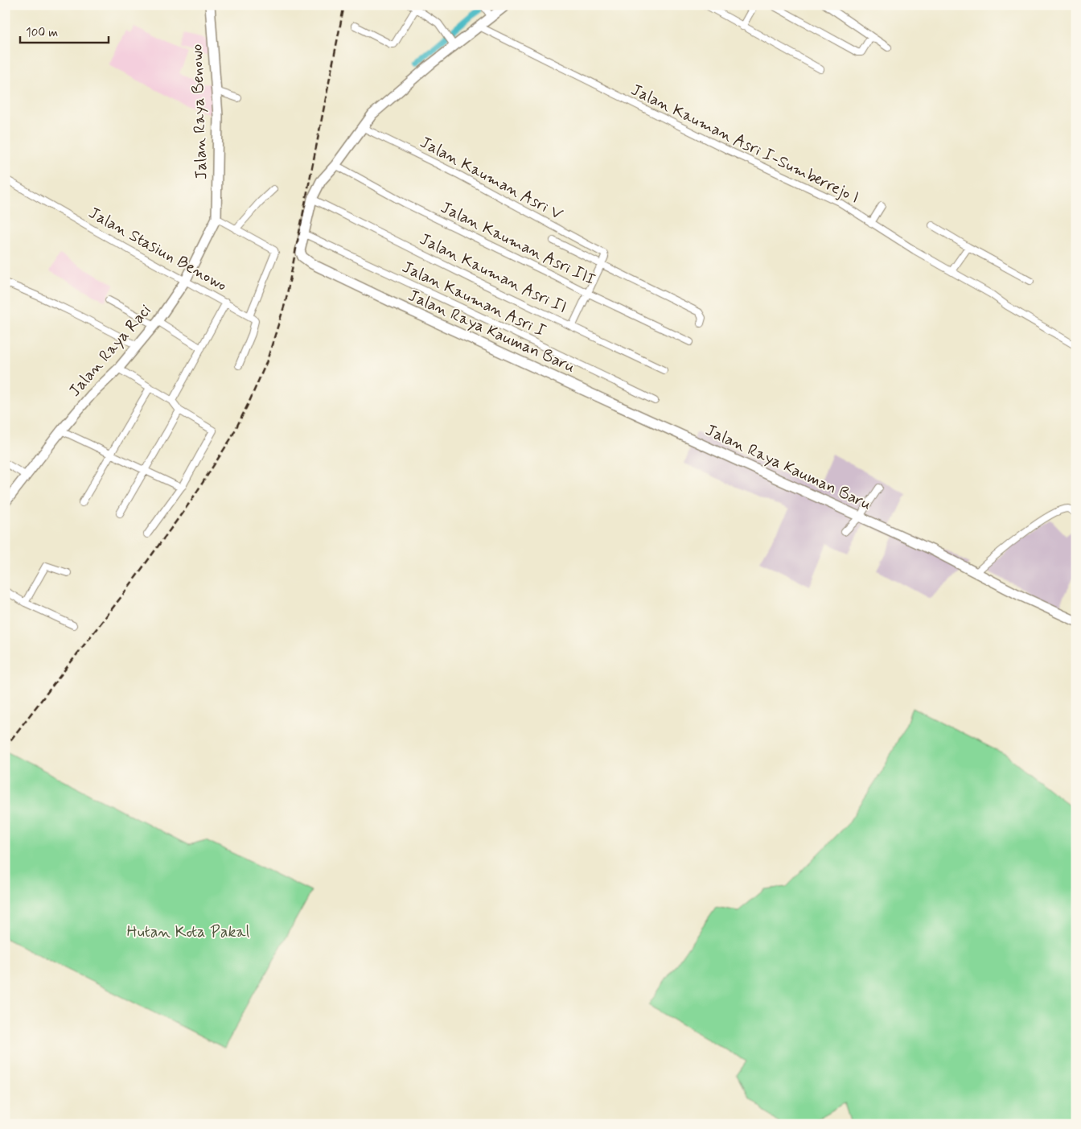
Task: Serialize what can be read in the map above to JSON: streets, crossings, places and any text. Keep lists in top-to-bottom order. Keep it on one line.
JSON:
{"streets":{"street":["Jalan Raya Benowo","Jalan Kauman Asri I-Sumberrejo I","Jalan Kauman Asri V","Jalan Kauman Asri III","Jalan Stasiun Benowo","Jalan Kauman Asri II","Jalan Kauman Asri I","Jalan Raya Kauman Baru","Jalan Raya Raci"]},"crossings":[["Jalan Raya Benowo","Jalan Raya Raci"],["Jalan Kauman Asri I-Sumberrejo I","Jalan Raya Kauman Baru"],["Jalan Kauman Asri V","Jalan Raya Kauman Baru"],["Jalan Kauman Asri III","Jalan Raya Kauman Baru"],["Jalan Stasiun Benowo","Jalan Raya Raci"],["Jalan Kauman Asri II","Jalan Raya Kauman Baru"],["Jalan Kauman Asri I","Jalan Raya Kauman Baru"]],"parks":["Hutan Kota Pakal"],"scale_bar":"100 m"}
